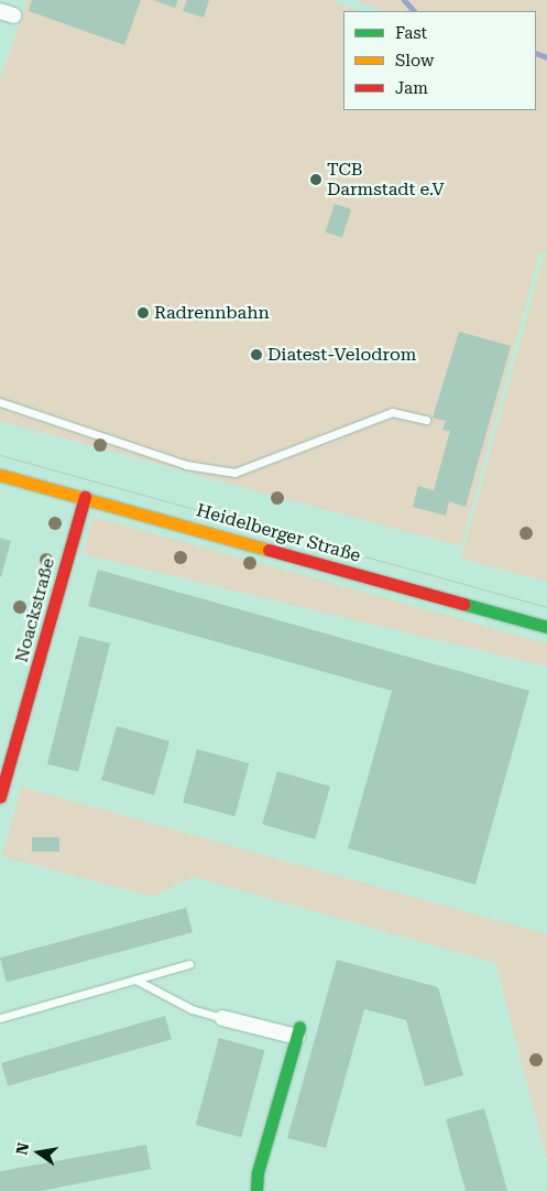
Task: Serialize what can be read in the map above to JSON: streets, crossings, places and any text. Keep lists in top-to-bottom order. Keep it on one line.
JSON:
{"streets":{"street":["Heidelberger Straße","Noackstraße"]},"crossings":[["Heidelberger Straße","Noackstraße"]],"places":["TCB Darmstadt e.V","Radrennbahn","Diatest-Velodrom"],"legend":["Fast","Slow","Jam"],"north":"left"}
